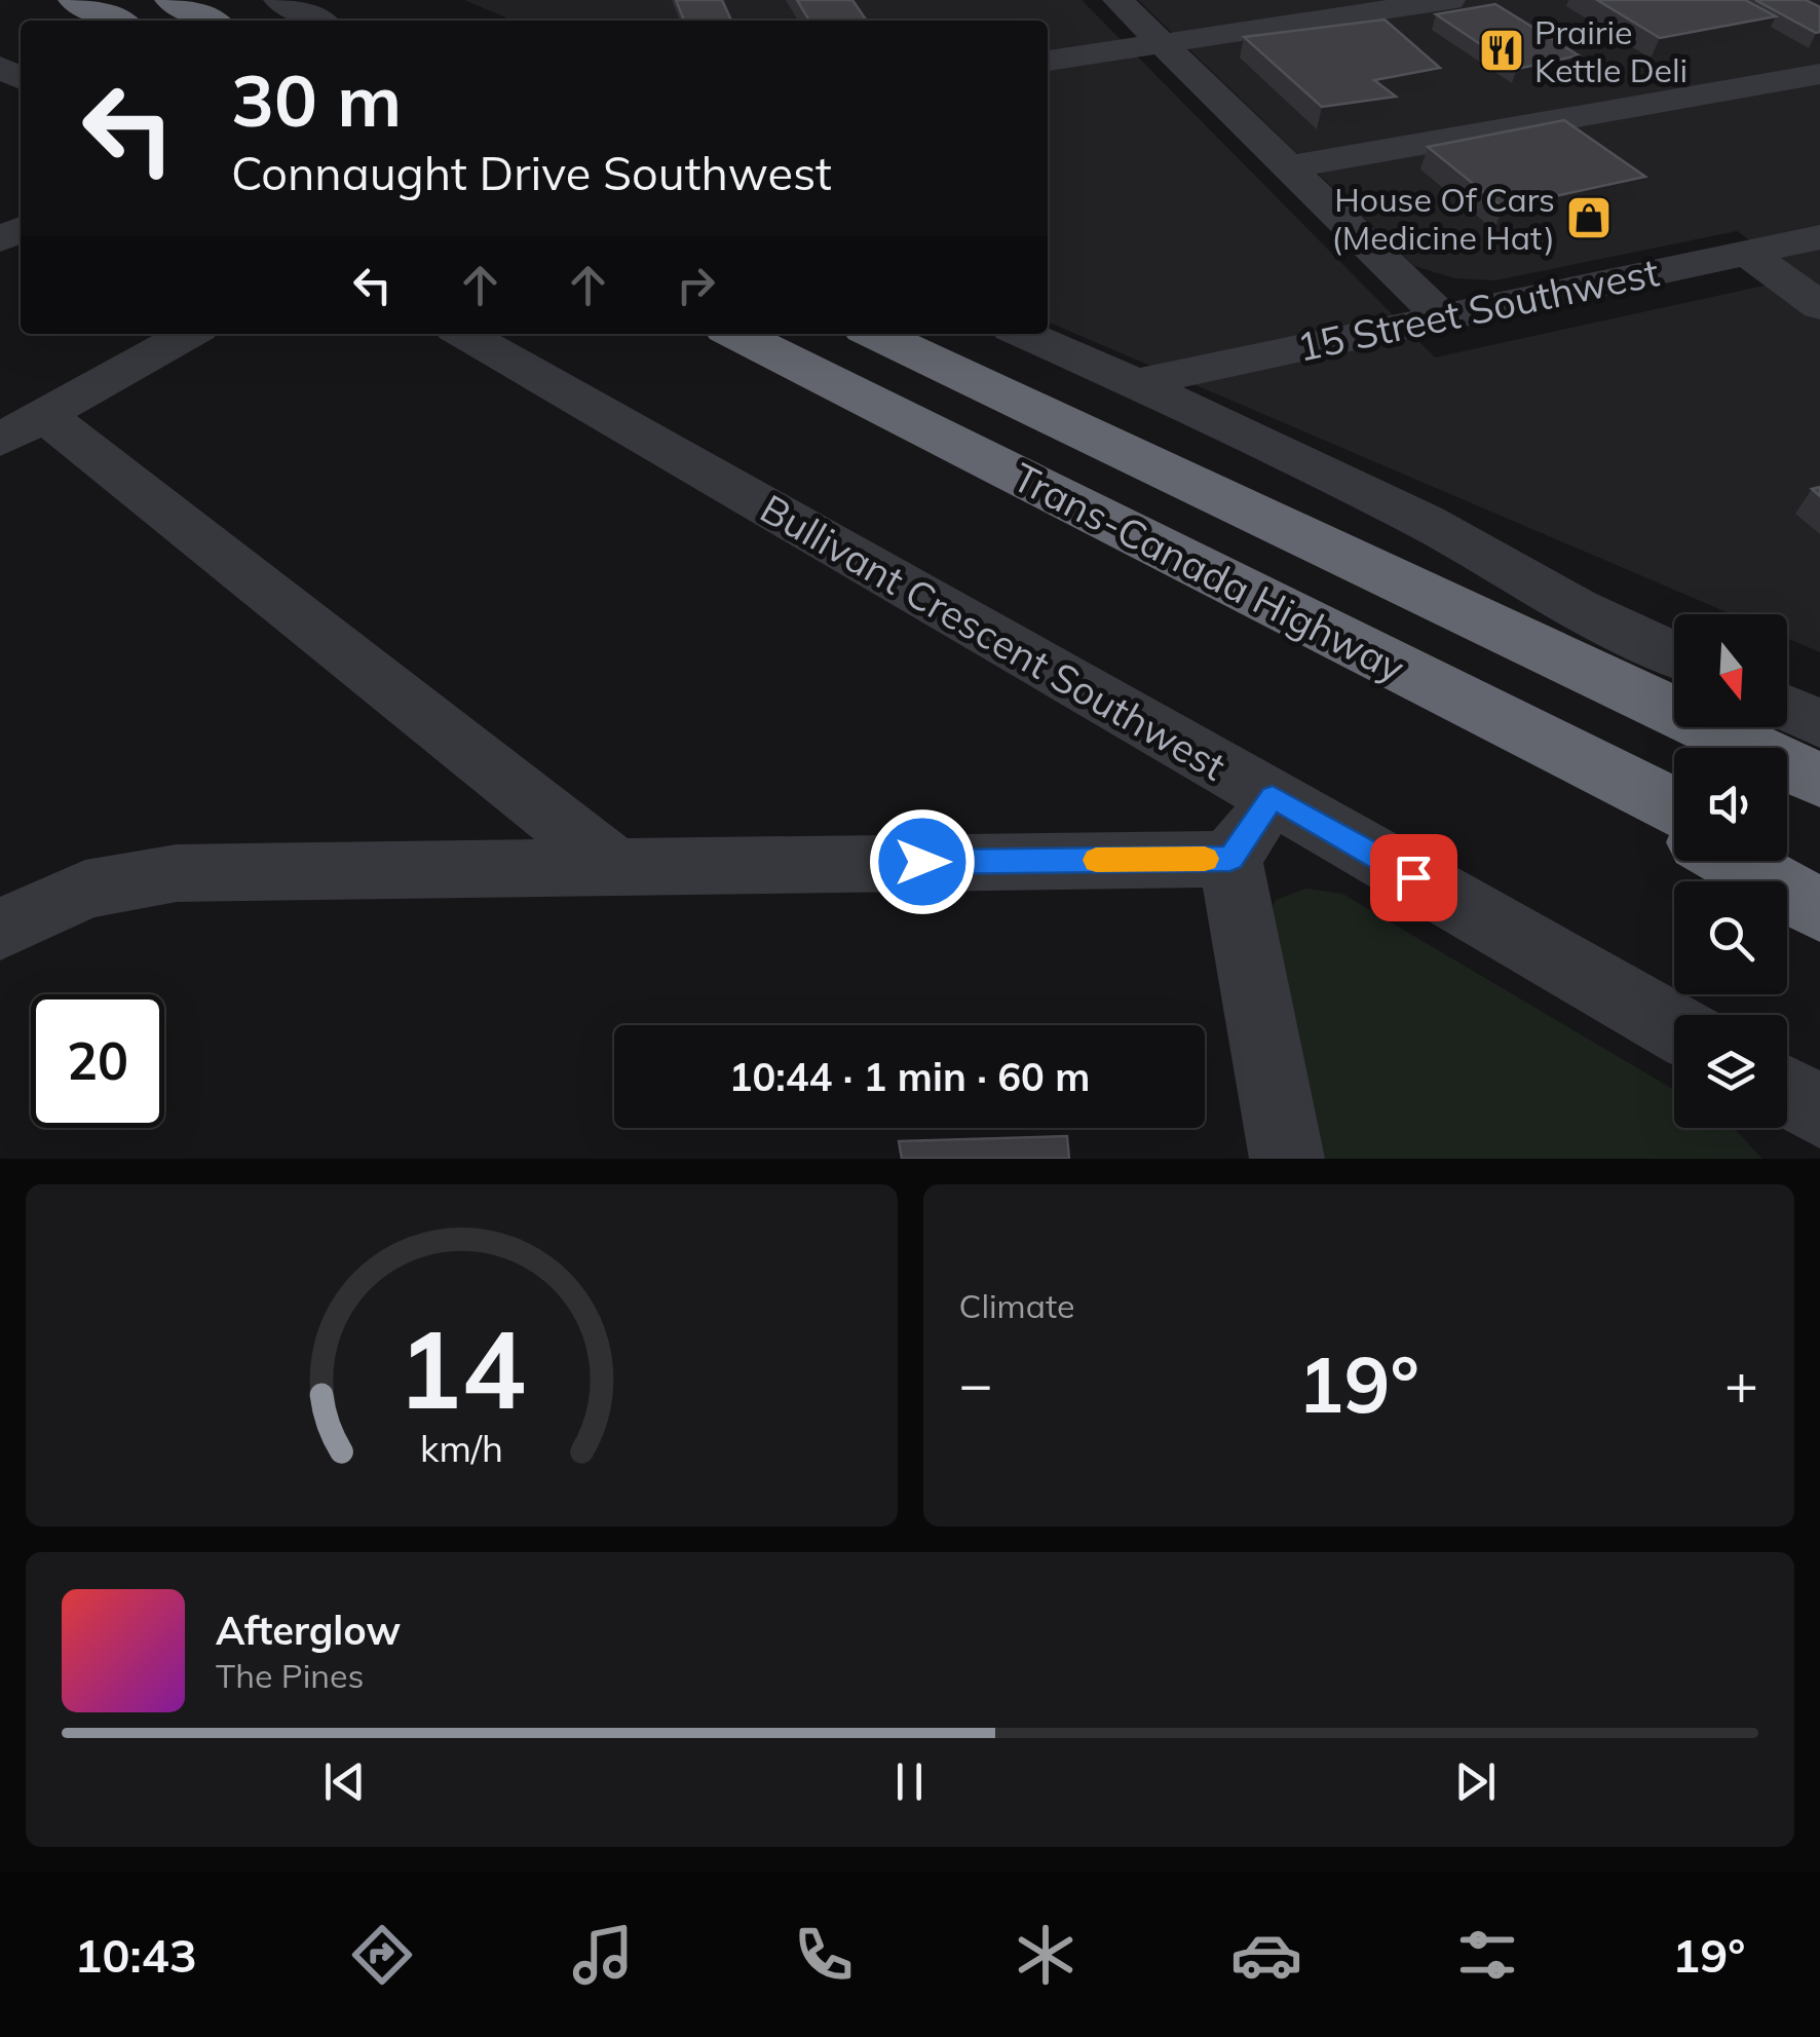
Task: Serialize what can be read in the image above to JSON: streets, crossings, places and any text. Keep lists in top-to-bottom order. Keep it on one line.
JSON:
{"streets":{"highway":["Trans-Canada Highway"],"street":["15 Street Southwest","Bullivant Crescent Southwest"]},"places":{"restaurant":["Prairie Kettle Deli"],"shop":["House Of Cars (Medicine Hat)"]},"north":"bottom","page":{"turn":["30 m","Connaught Drive Southwest"],"limit":"20","trip":"10:44 · 1 min · 60 m","tile":"Climate","heat":["−","19°","+"],"song":["Afterglow","The Pines"],"tabs":["10:43","19°"],"gauge":["14","km/h"]}}
